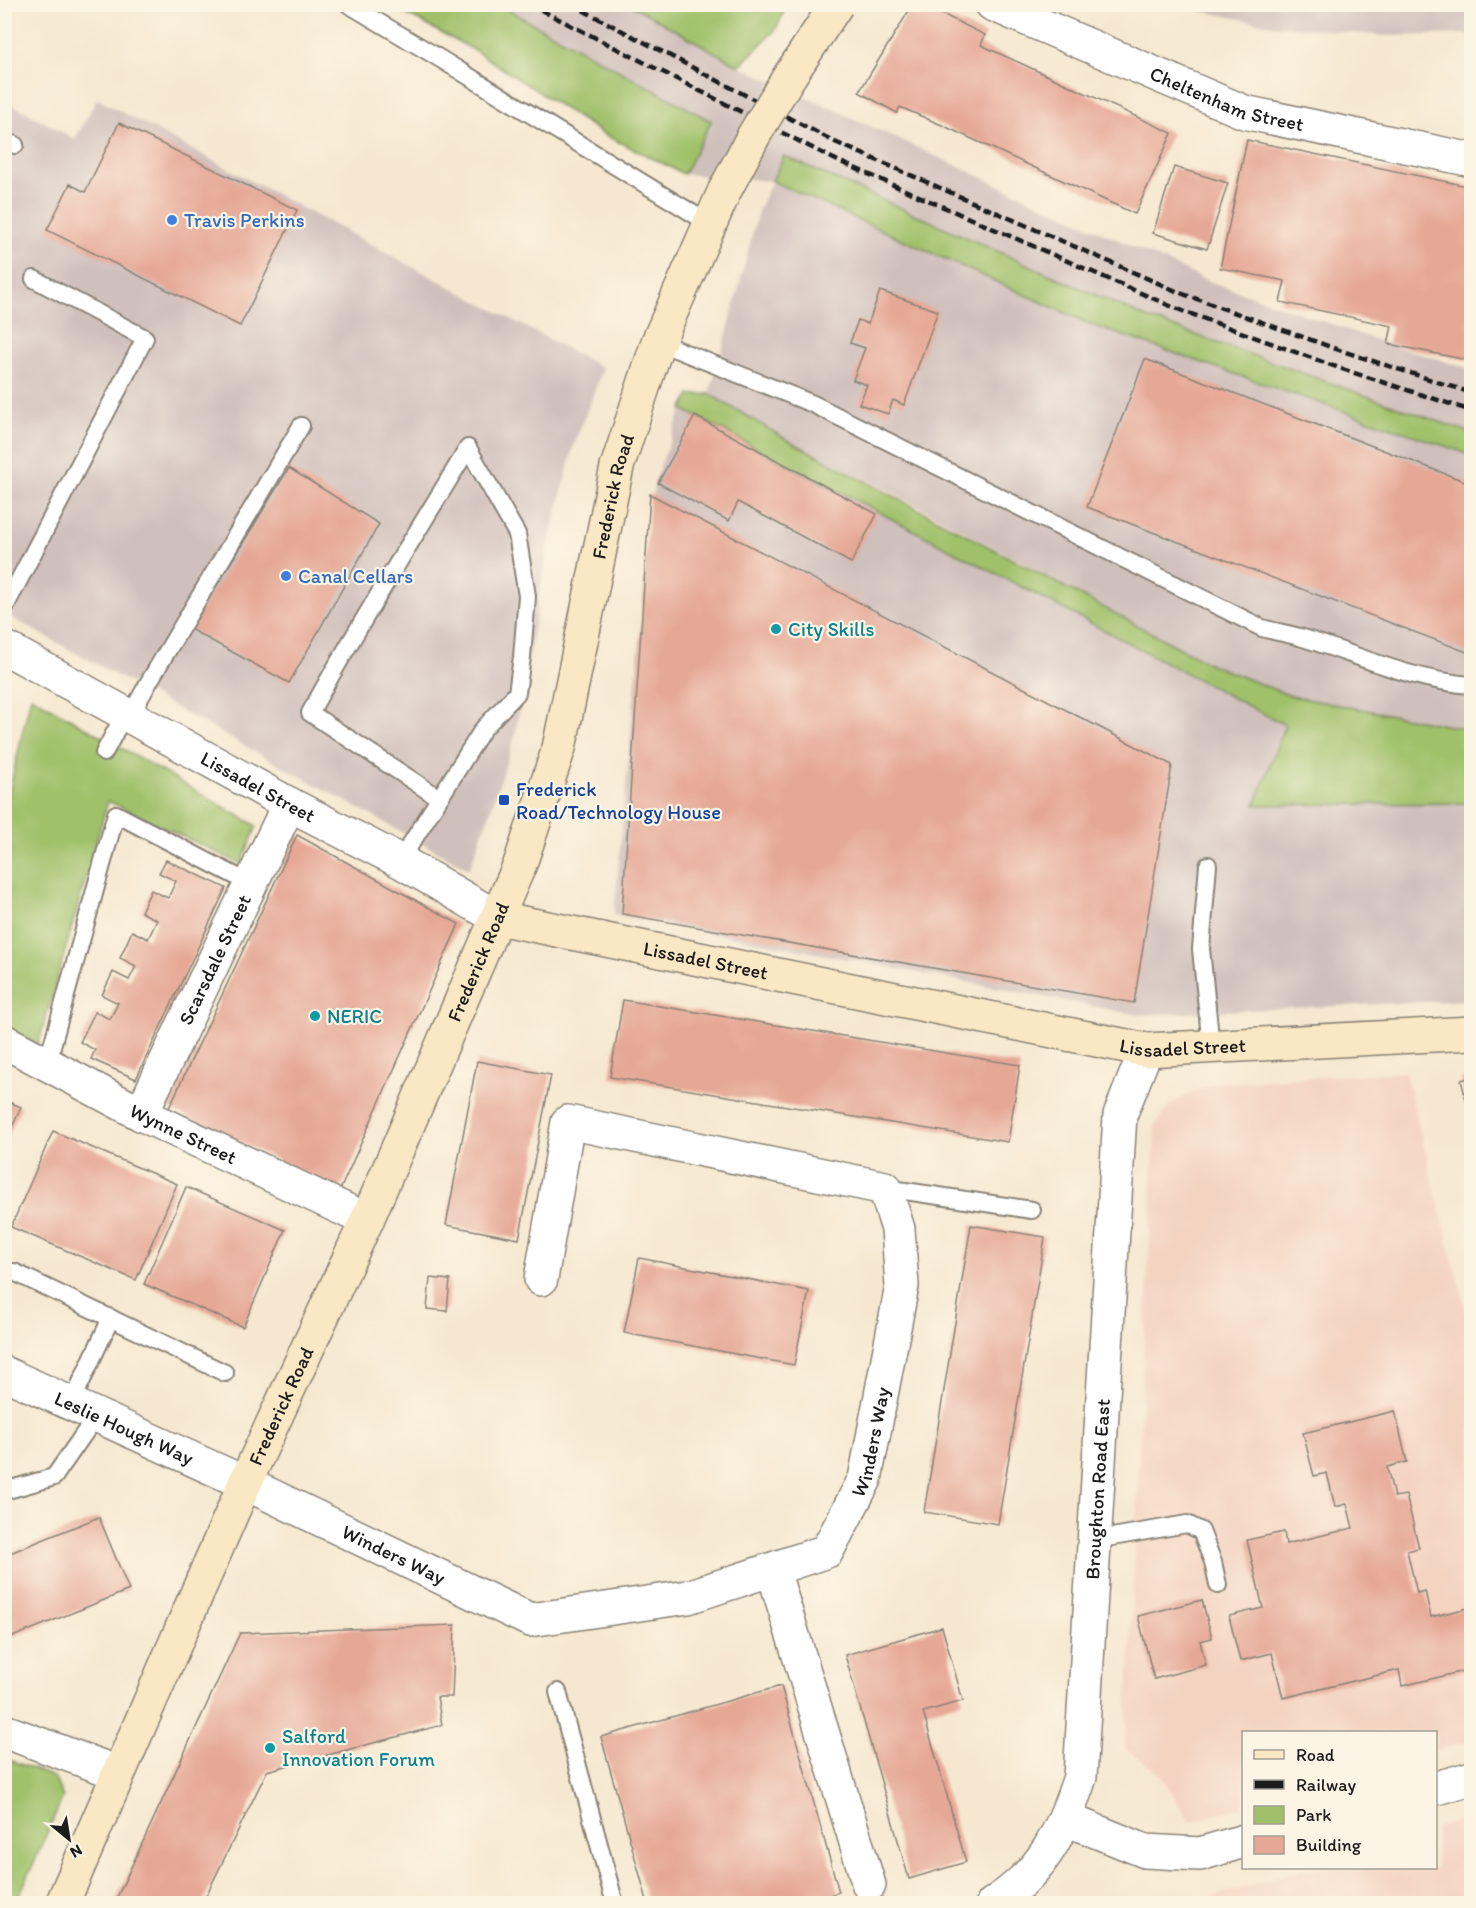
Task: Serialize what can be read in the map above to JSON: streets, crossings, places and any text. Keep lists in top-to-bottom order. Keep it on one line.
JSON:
{"streets":{"main road":["Frederick Road","Lissadel Street"],"street":["Cheltenham Street","Scarsdale Street","Wynne Street","Leslie Hough Way","Winders Way","Broughton Road East"]},"crossings":[["Frederick Road","Lissadel Street"],["Frederick Road","Wynne Street"],["Frederick Road","Leslie Hough Way"],["Frederick Road","Winders Way"],["Lissadel Street","Scarsdale Street"],["Lissadel Street","Broughton Road East"],["Scarsdale Street","Wynne Street"],["Leslie Hough Way","Winders Way"]],"places":{"other":["Travis Perkins","Canal Cellars","City Skills","NERIC","Salford Innovation Forum"],"transit":["Frederick Road/Technology House"]},"legend":["Road","Railway","Park","Building"],"north":"bottom right"}
